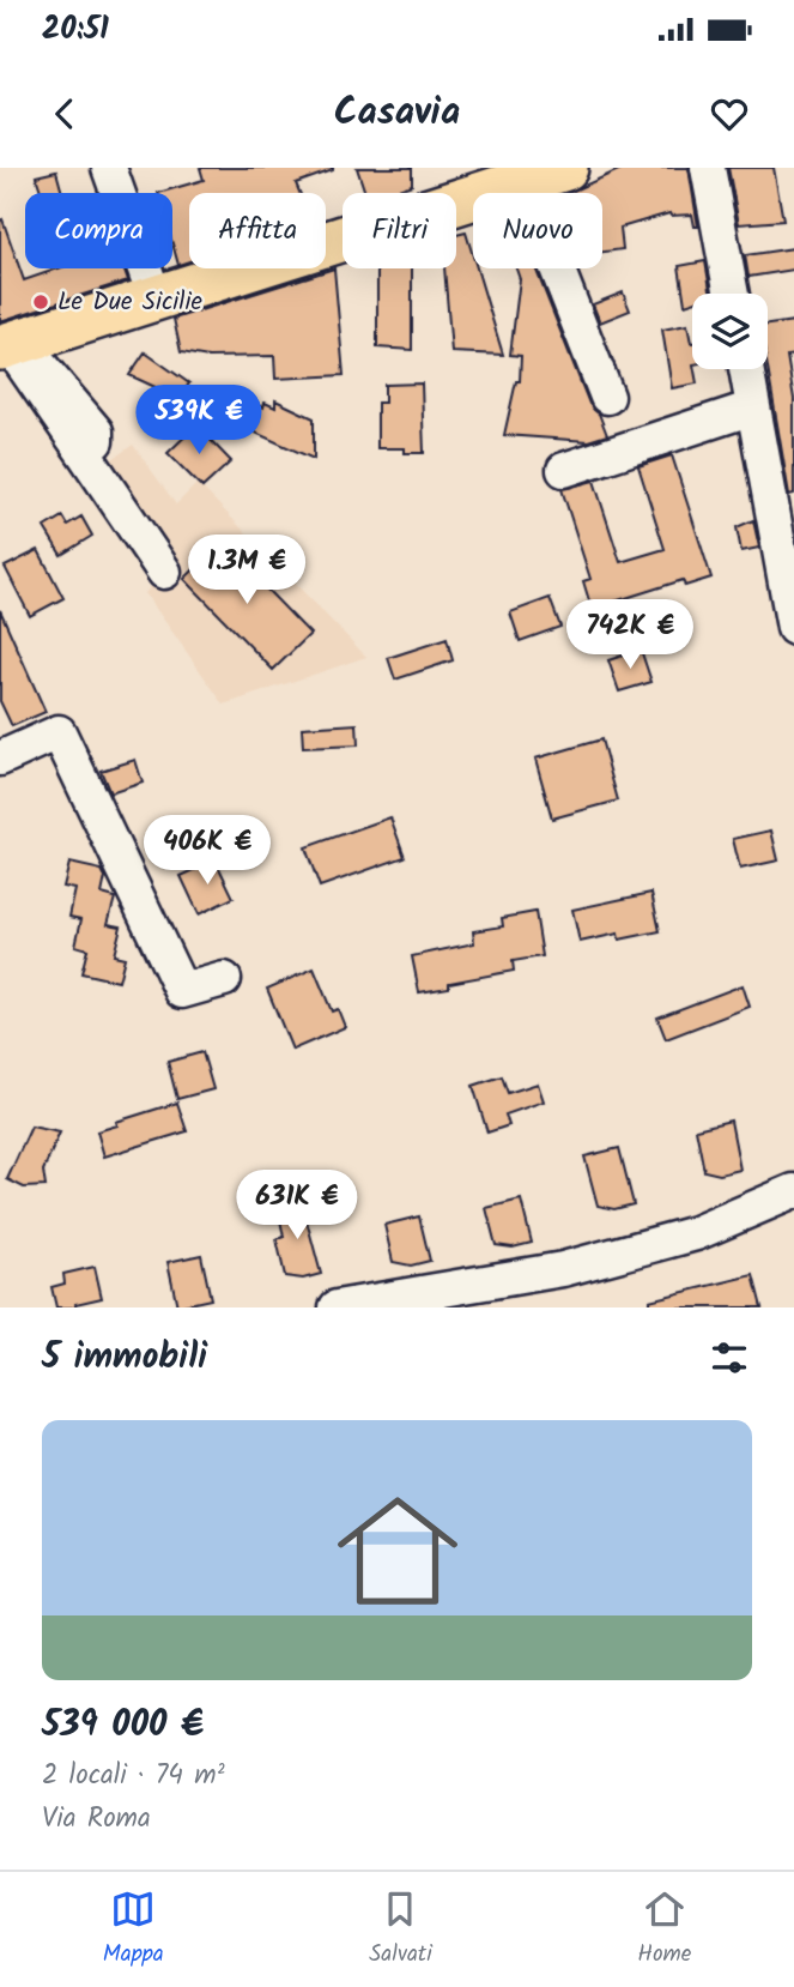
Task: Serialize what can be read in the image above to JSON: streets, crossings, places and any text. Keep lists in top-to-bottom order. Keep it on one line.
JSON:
{"places":["Le Due Sicilie"],"page":{"status":"20:51","header":"Casavia","chip":["Compra","Affitta","Filtri","Nuovo"],"price":["539K €","1.3M €","742K €","406K €","631K €"],"heading":"5 immobili","list":[{"name":"539 000 €","note":"2 locali · 74 m² · Via Roma"}],"tabs":["Mappa","Salvati","Home"]}}
